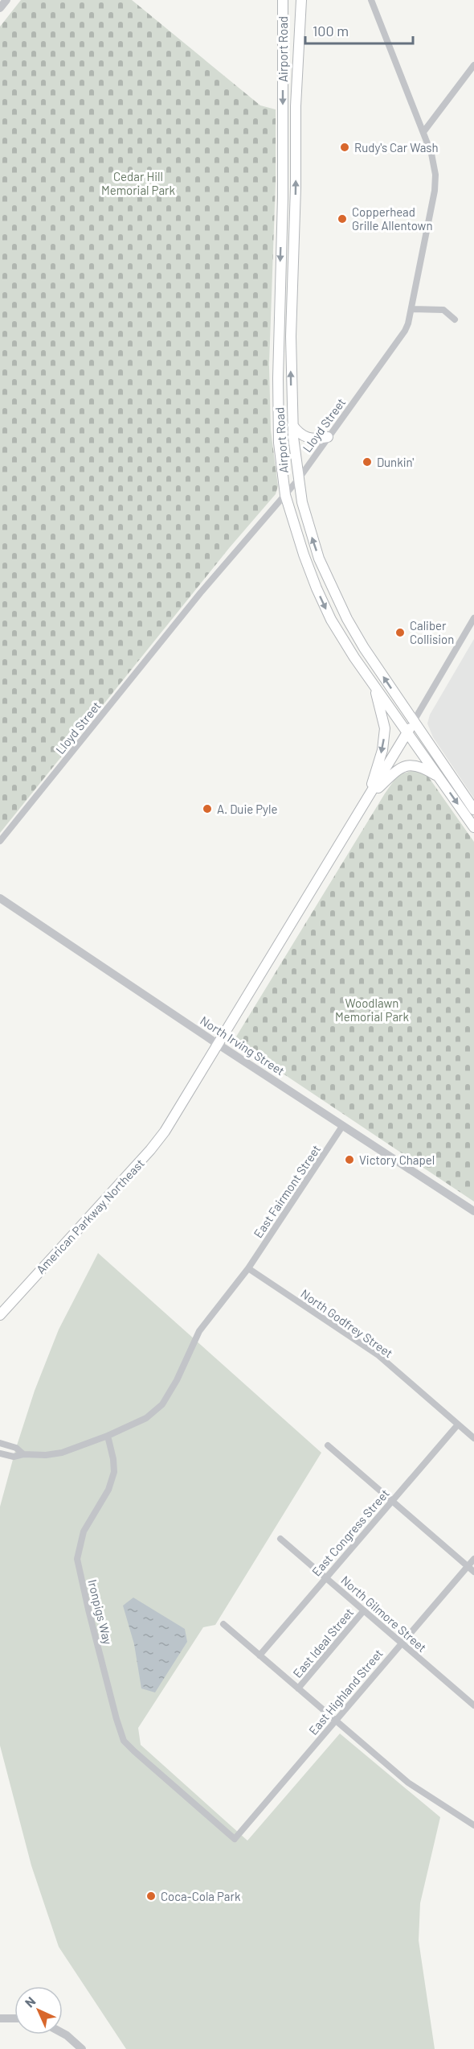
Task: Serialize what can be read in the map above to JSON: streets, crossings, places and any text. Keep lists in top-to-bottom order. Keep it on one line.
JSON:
{"streets":{"main road":["Airport Road","American Parkway Northeast"],"street":["Lloyd Street","North Irving Street","East Fairmont Street","North Godfrey Street","East Congress Street","Ironpigs Way","North Gilmore Street","East Ideal Street","East Highland Street"]},"crossings":[["Airport Road","Lloyd Street"],["North Irving Street","East Fairmont Street"],["North Irving Street","American Parkway Northeast"],["East Fairmont Street","North Godfrey Street"],["East Fairmont Street","Ironpigs Way"],["North Godfrey Street","East Congress Street"],["East Congress Street","North Gilmore Street"],["Ironpigs Way","East Highland Street"],["North Gilmore Street","East Ideal Street"],["North Gilmore Street","East Highland Street"]],"parks":["Cedar Hill Memorial Park","Woodlawn Memorial Park"],"places":["Rudy's Car Wash","Copperhead Grille Allentown","Dunkin'","Caliber Collision","A. Duie Pyle","Victory Chapel","Coca-Cola Park"],"scale_bar":"100 m","north":"top left"}
